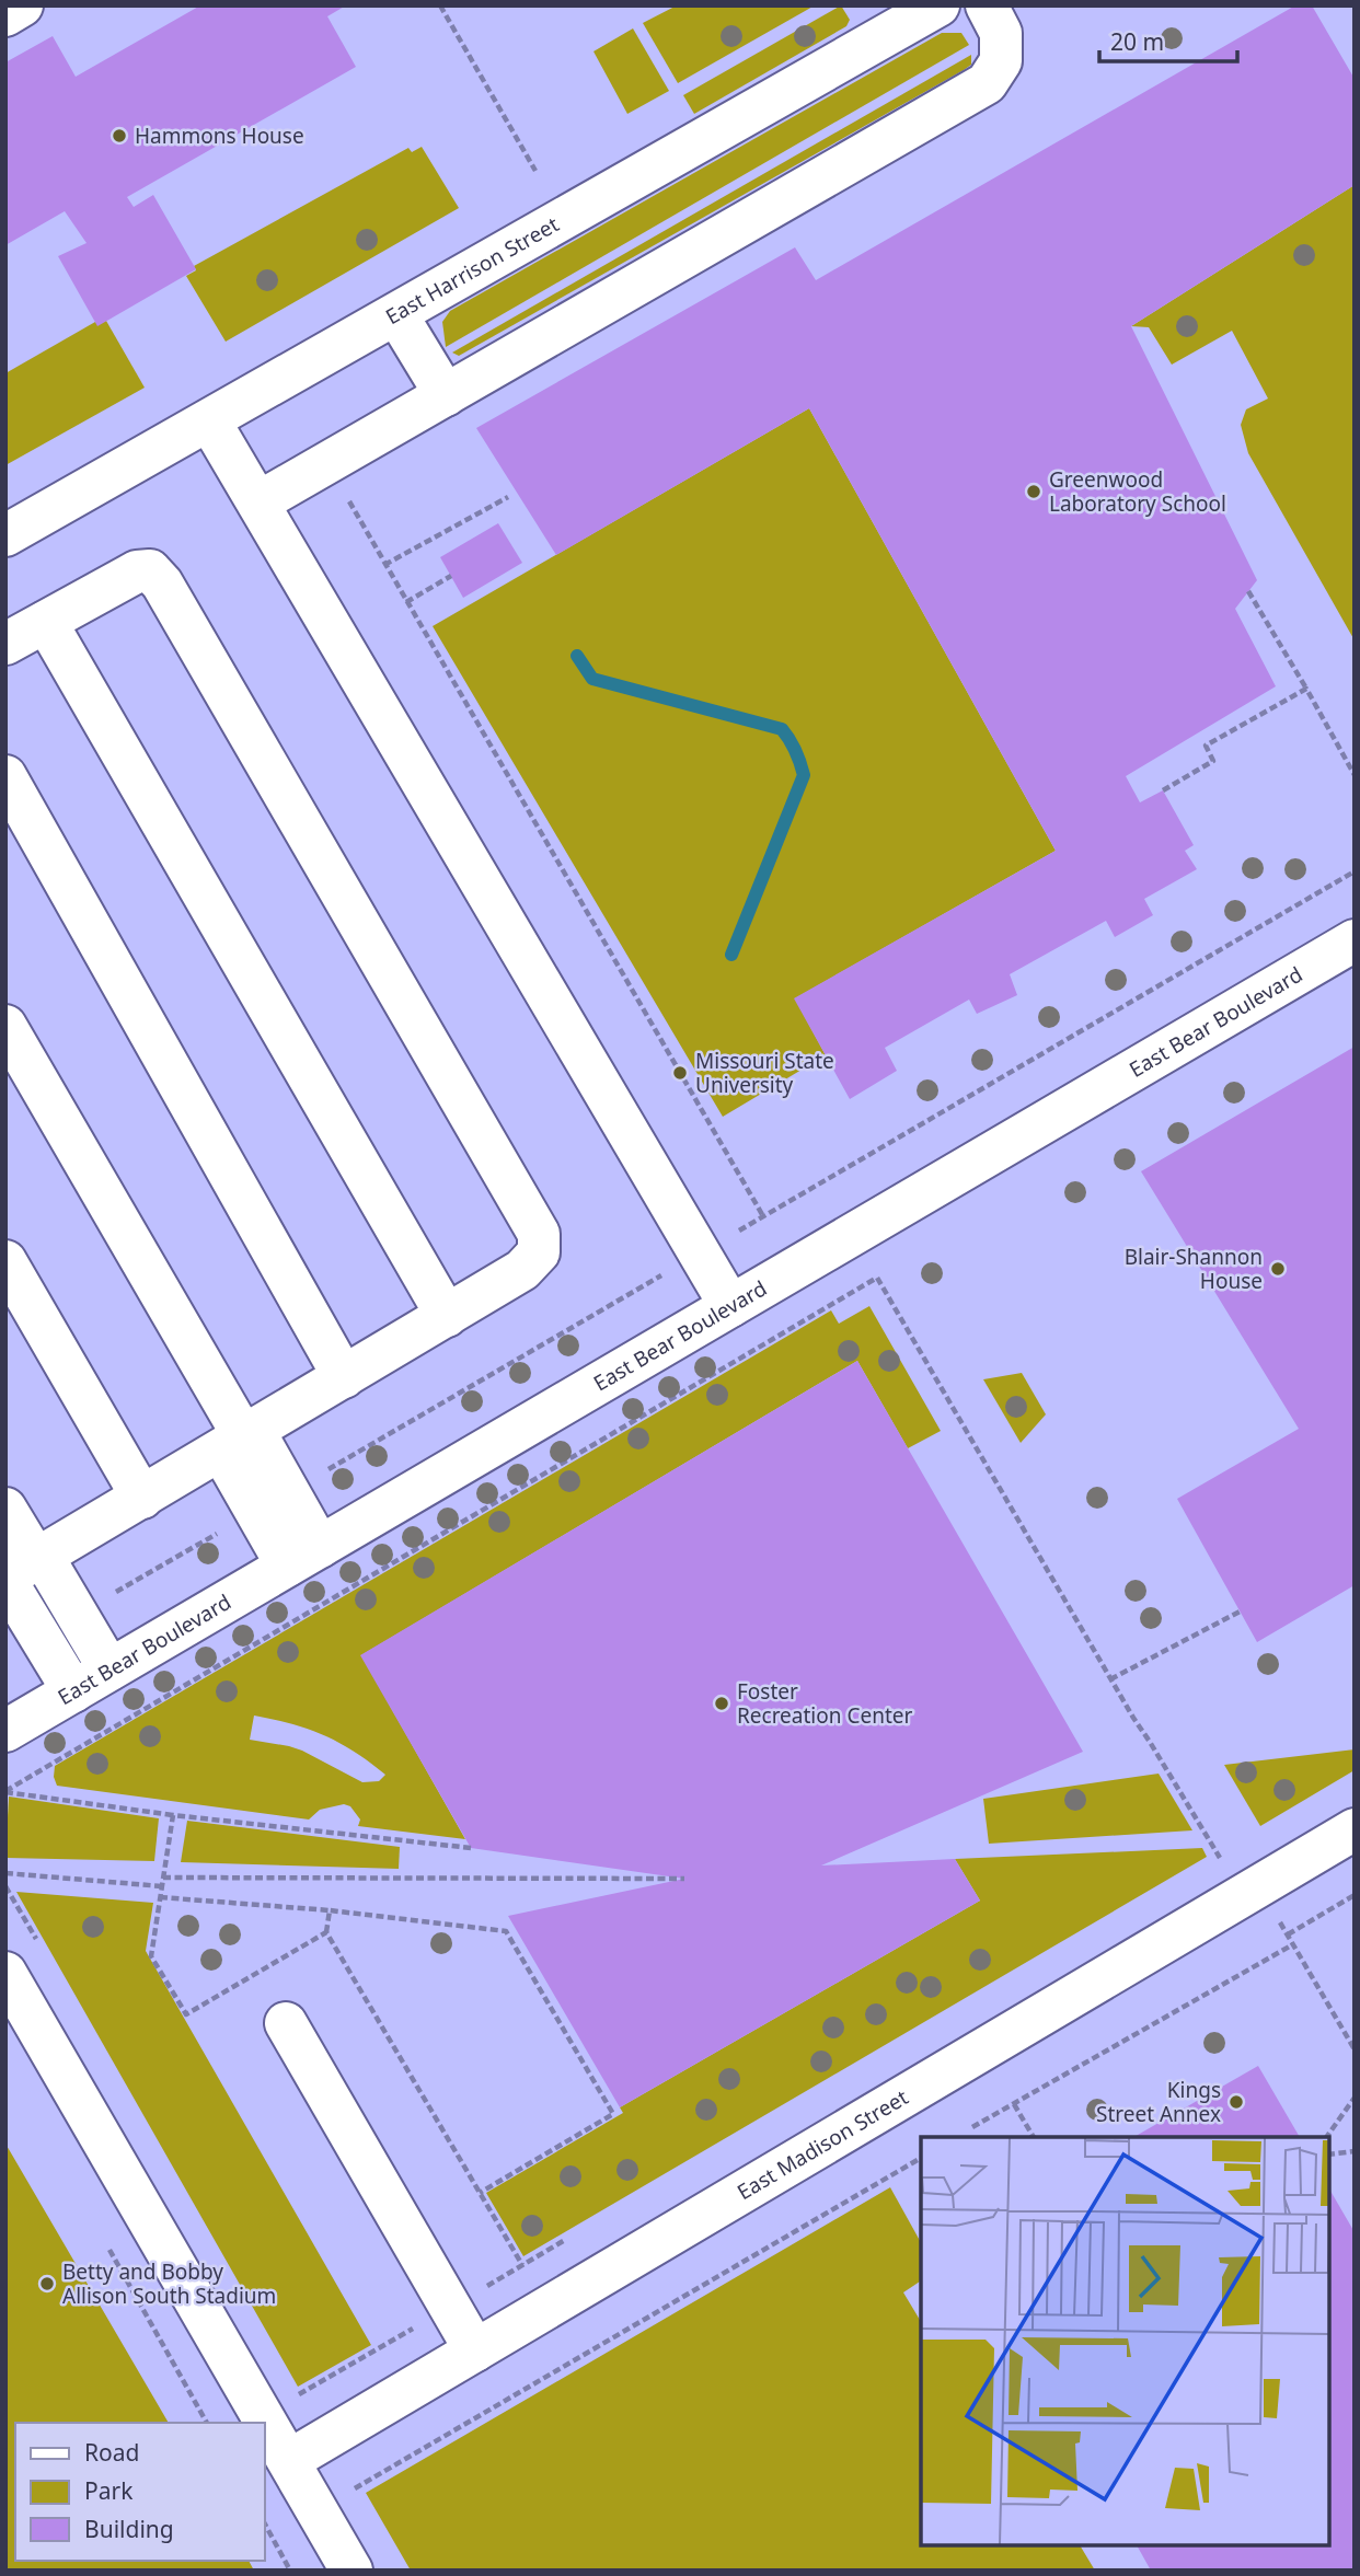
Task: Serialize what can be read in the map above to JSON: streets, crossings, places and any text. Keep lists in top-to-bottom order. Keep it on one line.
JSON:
{"streets":{"street":["East Harrison Street","East Bear Boulevard","East Madison Street"]},"places":["Hammons House","Greenwood Laboratory School","Missouri State University","Blair-Shannon House","Foster Recreation Center","Kings Street Annex","Betty and Bobby Allison South Stadium"],"legend":["Road","Park","Building"],"scale_bar":"20 m"}
